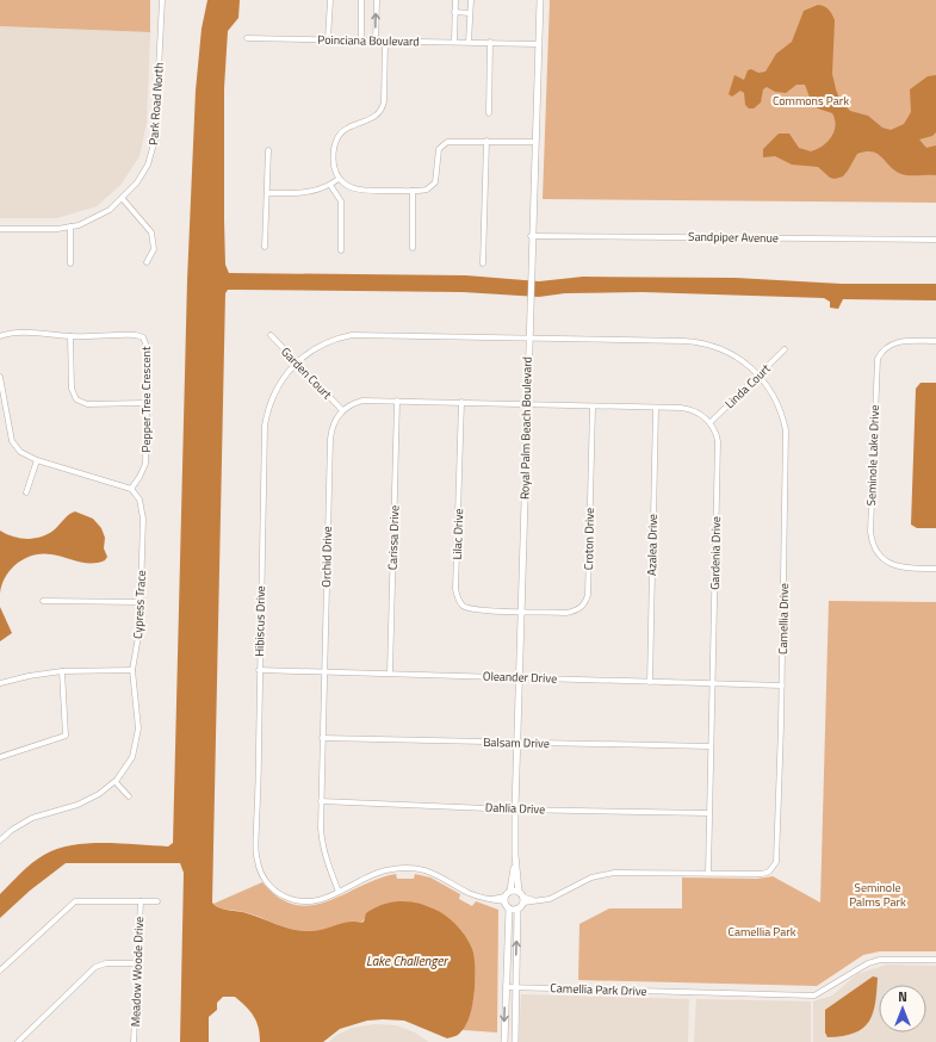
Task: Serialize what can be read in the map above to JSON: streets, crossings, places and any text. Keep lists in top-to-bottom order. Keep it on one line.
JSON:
{"streets":{"street":["Poinciana Boulevard","Park Road North","Sandpiper Avenue","Garden Court","Linda Court","Pepper Tree Crescent","Royal Palm Beach Boulevard","Seminole Lake Drive","Lilac Drive","Carissa Drive","Croton Drive","Azalea Drive","Gardenia Drive","Orchid Drive","Cypress Trace","Camellia Drive","Hibiscus Drive","Oleander Drive","Balsam Drive","Dahlia Drive","Meadow Woode Drive","Camellia Park Drive"]},"crossings":[["Poinciana Boulevard","Royal Palm Beach Boulevard"],["Sandpiper Avenue","Royal Palm Beach Boulevard"],["Garden Court","Orchid Drive"],["Garden Court","Hibiscus Drive"],["Linda Court","Gardenia Drive"],["Linda Court","Camellia Drive"],["Pepper Tree Crescent","Cypress Trace"],["Royal Palm Beach Boulevard","Lilac Drive"],["Royal Palm Beach Boulevard","Croton Drive"],["Royal Palm Beach Boulevard","Camellia Drive"],["Royal Palm Beach Boulevard","Hibiscus Drive"],["Royal Palm Beach Boulevard","Oleander Drive"],["Royal Palm Beach Boulevard","Balsam Drive"],["Royal Palm Beach Boulevard","Dahlia Drive"],["Lilac Drive","Croton Drive"],["Carissa Drive","Oleander Drive"],["Azalea Drive","Oleander Drive"],["Gardenia Drive","Camellia Drive"],["Gardenia Drive","Oleander Drive"],["Gardenia Drive","Balsam Drive"],["Gardenia Drive","Dahlia Drive"],["Orchid Drive","Hibiscus Drive"],["Orchid Drive","Oleander Drive"],["Orchid Drive","Balsam Drive"],["Orchid Drive","Dahlia Drive"],["Camellia Drive","Hibiscus Drive"],["Camellia Drive","Oleander Drive"],["Hibiscus Drive","Oleander Drive"]],"water":["Lake Challenger"],"parks":["Commons Park","Seminole Palms Park","Camellia Park"],"north":"top"}
